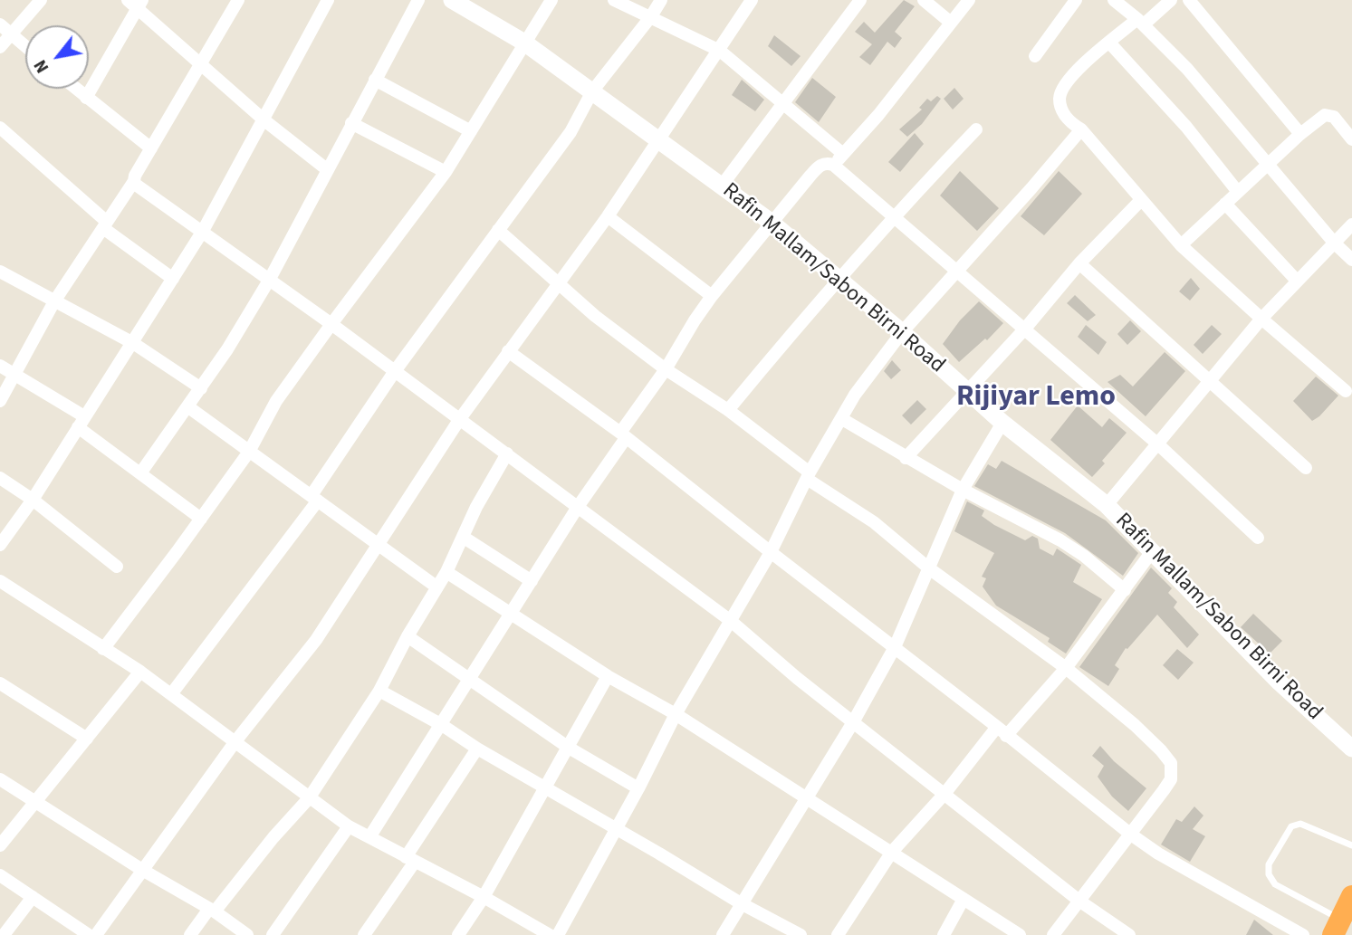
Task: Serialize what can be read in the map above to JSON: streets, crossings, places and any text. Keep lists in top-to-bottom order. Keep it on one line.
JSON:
{"streets":{"street":["Rafin Mallam/Sabon Birni Road"]},"districts":["Rijiyar Lemo"],"north":"bottom left"}
